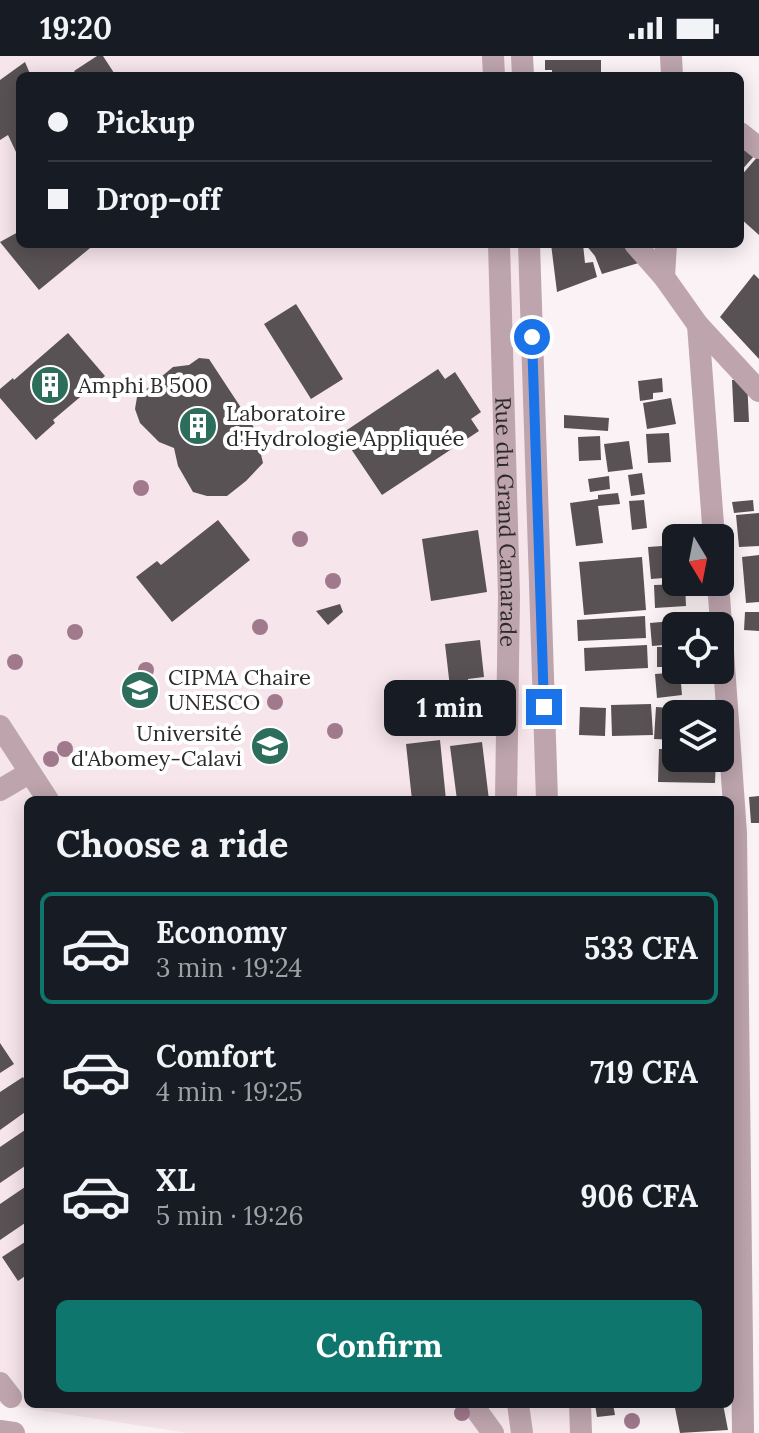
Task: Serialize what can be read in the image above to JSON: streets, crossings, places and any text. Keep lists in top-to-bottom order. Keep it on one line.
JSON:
{"streets":{"street":["Rue du Grand Camarade"]},"places":{"building":["Amphi B 500","Laboratoire d'Hydrologie Appliquée"],"school or university":["CIPMA Chaire UNESCO","Université d'Abomey-Calavi"]},"north":"bottom","page":{"status":"19:20","banner":["Pickup","Drop-off"],"bubble":"1 min","heading":"Choose a ride","list":[{"name":"Economy","note":"3 min · 19:24","value":"533 CFA"},{"name":"Comfort","note":"4 min · 19:25","value":"719 CFA"},{"name":"XL","note":"5 min · 19:26","value":"906 CFA"}],"buttons":"Confirm"}}
